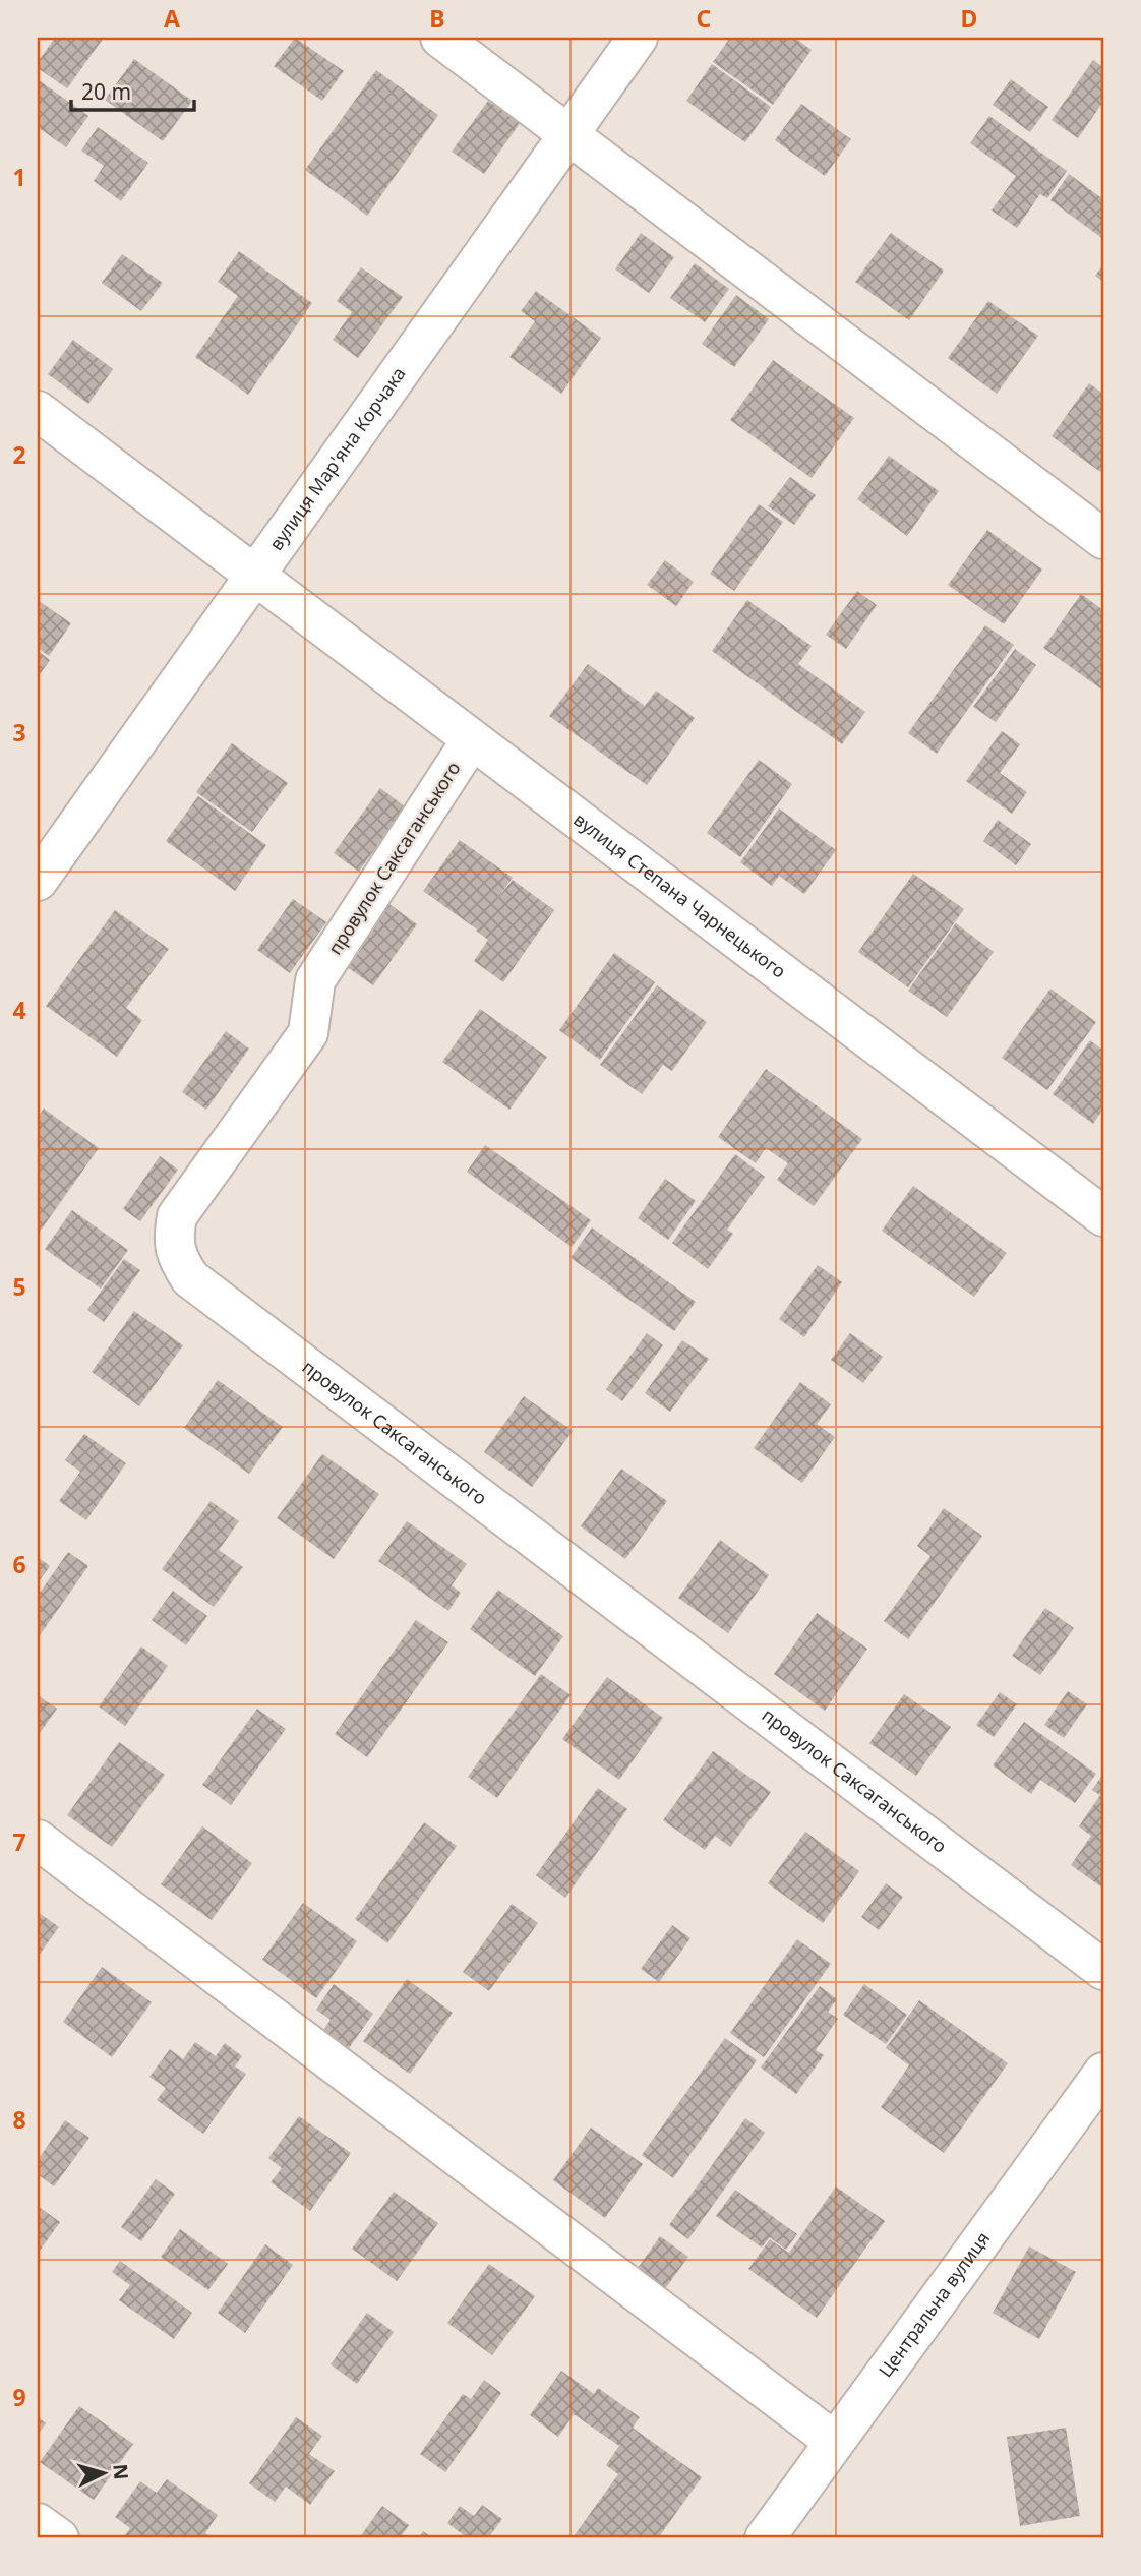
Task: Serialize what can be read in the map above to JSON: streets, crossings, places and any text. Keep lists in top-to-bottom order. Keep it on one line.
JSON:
{"streets":{"street":["вулиця Мар'яна Корчака","провулок Саксаганського","вулиця Степана Чарнецького","Центральна вулиця"]},"crossings":[["вулиця Мар'яна Корчака","вулиця Степана Чарнецького"],["провулок Саксаганського","вулиця Степана Чарнецького"]],"scale_bar":"20 m","north":"right","grid":{"columns":["A","B","C","D"],"rows":["1","2","3","4","5","6","7","8","9"]}}
